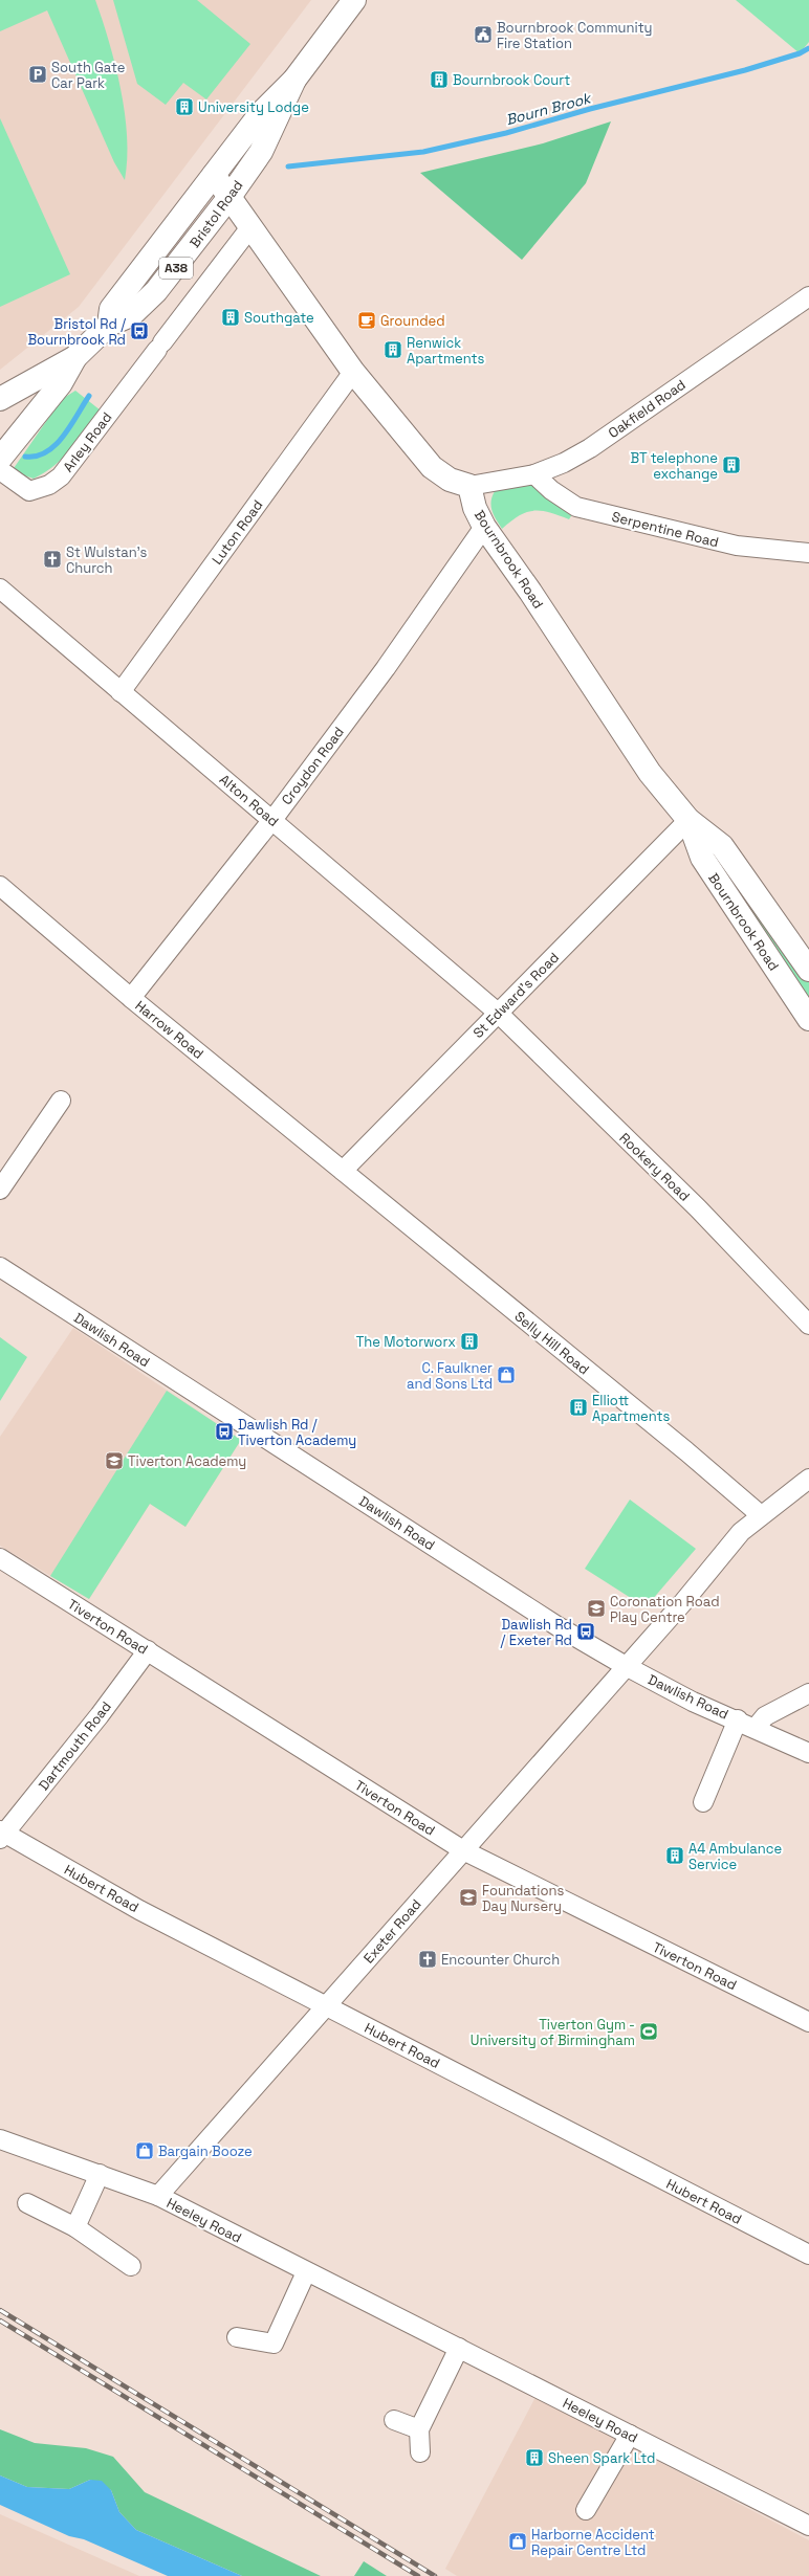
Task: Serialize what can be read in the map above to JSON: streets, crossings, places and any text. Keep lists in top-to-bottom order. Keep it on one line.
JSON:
{"streets":{"main road":["Bristol Road","A38","Bournbrook Road"],"street":["Oakfield Road","Arley Road","Serpentine Road","Luton Road","Croydon Road","Alton Road","St Edward's Road","Harrow Road","Rookery Road","Dawlish Road","Selly Hill Road","Tiverton Road","Dartmouth Road","Hubert Road","Exeter Road","Heeley Road"]},"crossings":[["Bristol Road","A38"],["Oakfield Road","Serpentine Road"],["Oakfield Road","Bournbrook Road"],["Luton Road","Alton Road"],["Bournbrook Road","Croydon Road"],["Bournbrook Road","St Edward's Road"],["Croydon Road","Alton Road"],["Croydon Road","Harrow Road"],["Alton Road","St Edward's Road"],["Alton Road","Rookery Road"],["St Edward's Road","Harrow Road"],["St Edward's Road","Rookery Road"],["St Edward's Road","Selly Hill Road"],["Harrow Road","Selly Hill Road"],["Dawlish Road","Exeter Road"],["Selly Hill Road","Exeter Road"],["Tiverton Road","Dartmouth Road"],["Tiverton Road","Exeter Road"],["Dartmouth Road","Hubert Road"],["Hubert Road","Exeter Road"],["Exeter Road","Heeley Road"]],"water":["Bourn Brook"],"places":{"public building":["Bournbrook Community Fire Station"],"parking":["South Gate Car Park"],"building":["Bournbrook Court","University Lodge","Southgate","Renwick Apartments","BT telephone exchange","The Motorworx","Elliott Apartments","A4 Ambulance Service","Sheen Spark Ltd"],"cafe":["Grounded"],"bus stop":["Bristol Rd / Bournbrook Rd","Dawlish Rd / Tiverton Academy","Dawlish Rd / Exeter Rd"],"church":["St Wulstan's Church","Encounter Church"],"shop":["C. Faulkner and Sons Ltd","Bargain Booze","Harborne Accident Repair Centre Ltd"],"school or university":["Tiverton Academy","Coronation Road Play Centre","Foundations Day Nursery"],"sports":["Tiverton Gym - University of Birmingham"]}}
